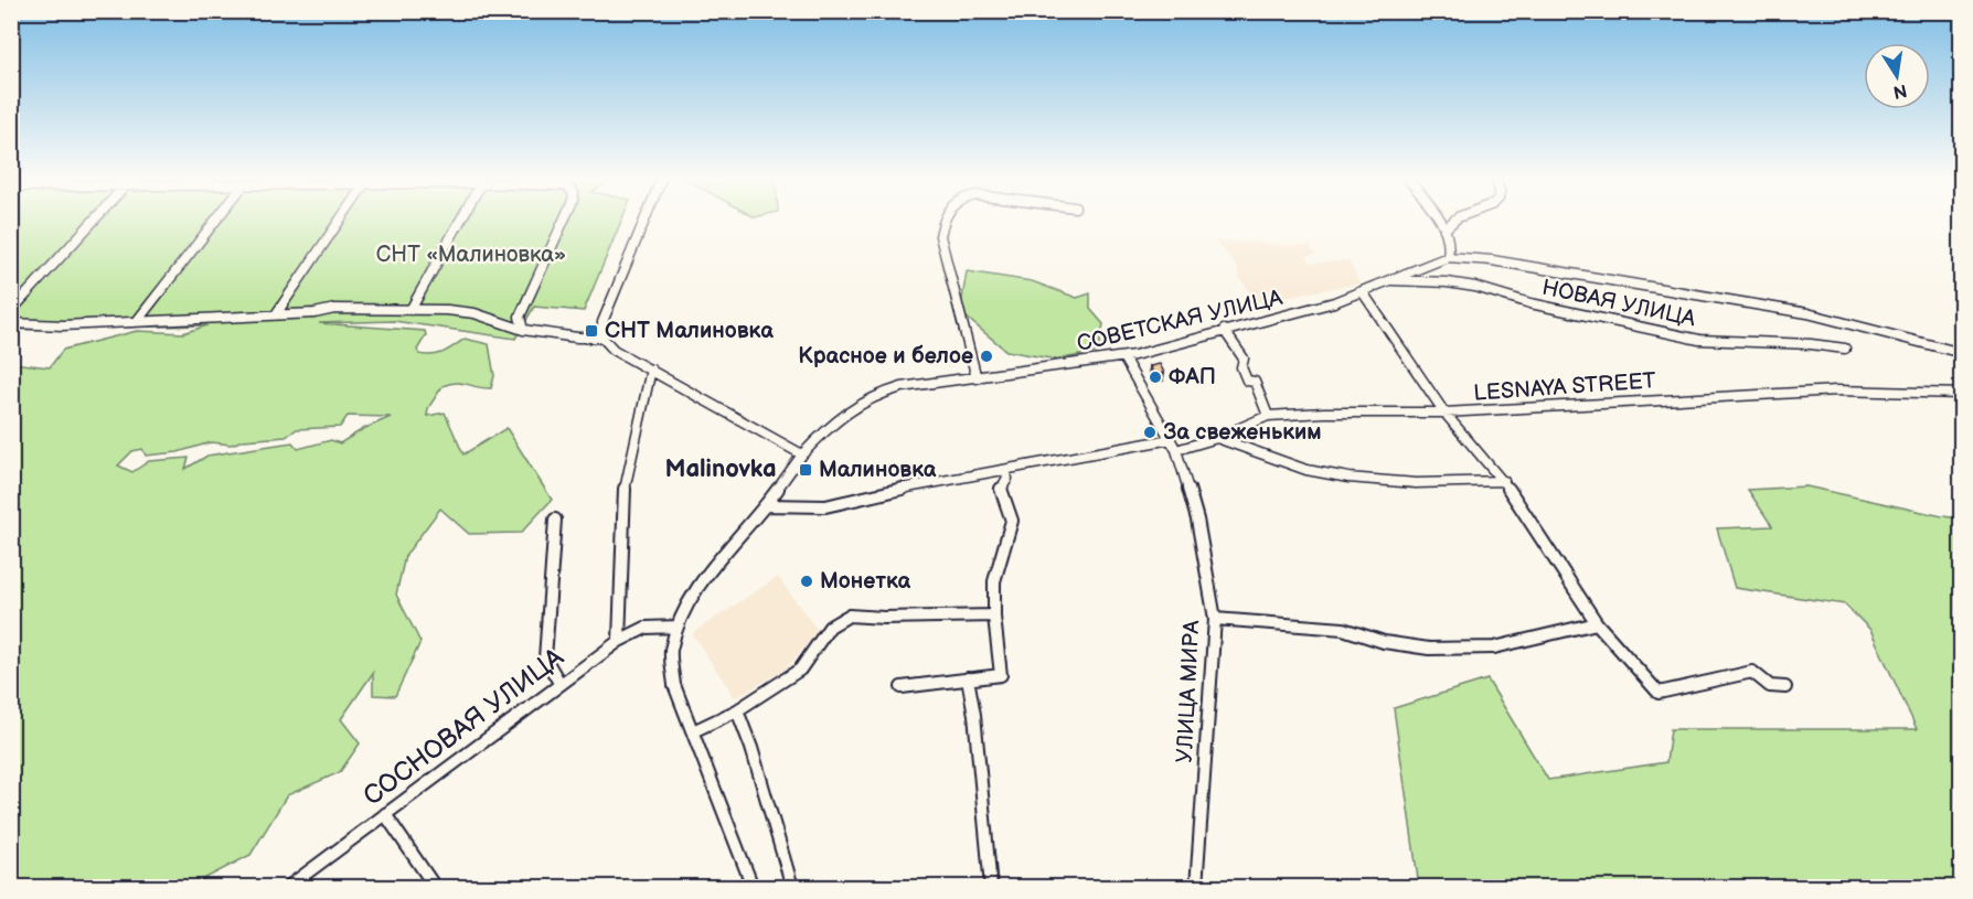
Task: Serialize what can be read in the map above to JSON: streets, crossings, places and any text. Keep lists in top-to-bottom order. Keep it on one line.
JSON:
{"streets":{"street":["НОВАЯ УЛИЦА","СОВЕТСКАЯ УЛИЦА","LESNAYA STREET","УЛИЦА МИРА","СОСНОВАЯ УЛИЦА"]},"crossings":[["НОВАЯ УЛИЦА","СОВЕТСКАЯ УЛИЦА"],["СОВЕТСКАЯ УЛИЦА","УЛИЦА МИРА"],["СОВЕТСКАЯ УЛИЦА","СОСНОВАЯ УЛИЦА"],["LESNAYA STREET","УЛИЦА МИРА"]],"districts":["Malinovka"],"parks":["СНТ «Малиновка»"],"places":{"transit":["СНТ Малиновка","Малиновка"],"other":["Красное и белое","ФАП","За свеженьким","Монетка"]},"north":"bottom"}
